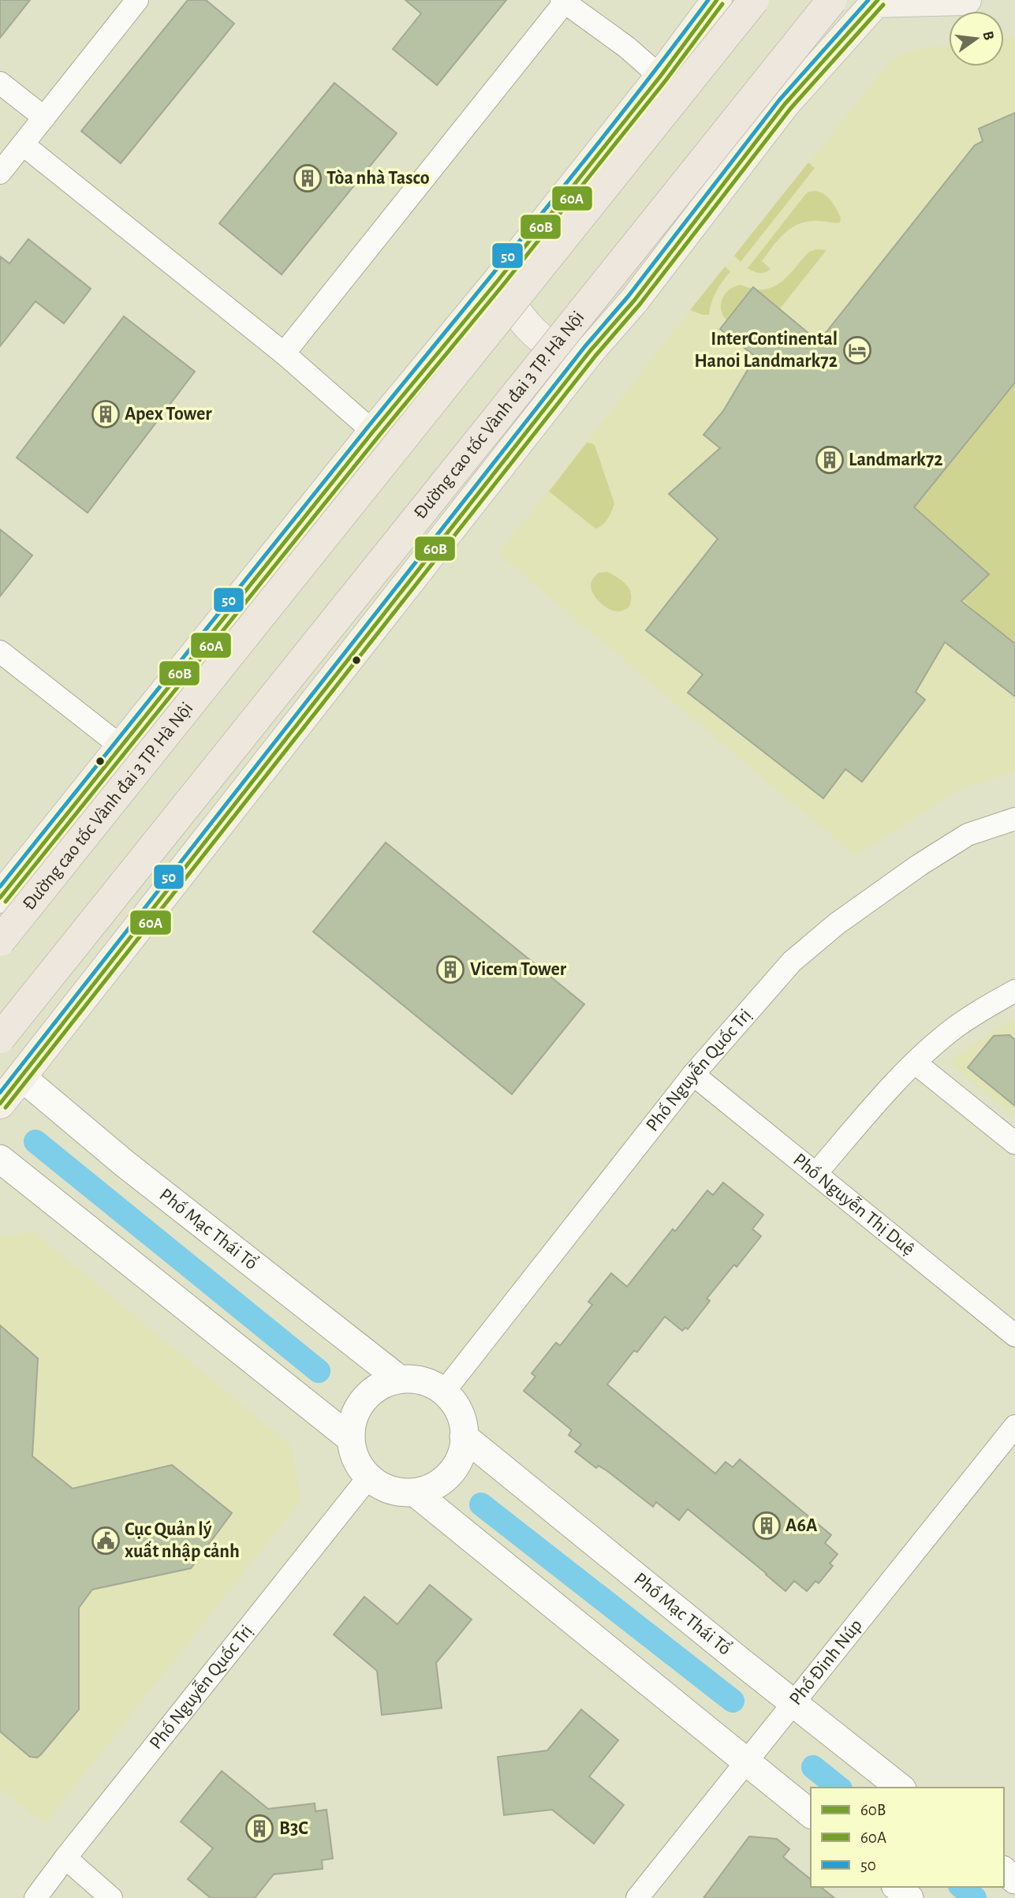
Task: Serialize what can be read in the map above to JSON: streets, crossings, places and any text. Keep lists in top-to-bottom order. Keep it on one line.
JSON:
{"streets":{"highway":["Đường cao tốc Vành đai 3 TP. Hà Nội"],"street":["Phố Nguyễn Quốc Trị","Phố Nguyễn Thị Duệ","Phố Mạc Thái Tổ","Phố Đinh Núp"]},"crossings":[["Phố Nguyễn Quốc Trị","Phố Nguyễn Thị Duệ"],["Phố Nguyễn Quốc Trị","Phố Mạc Thái Tổ"],["Phố Mạc Thái Tổ","Phố Đinh Núp"]],"places":{"building":["Tòa nhà Tasco","Apex Tower","Landmark72","Vicem Tower","A6A","B3C"],"hotel":["InterContinental Hanoi Landmark72"],"public building":["Cục Quản lý xuất nhập cảnh"]},"lines":["transit line 60B","transit line 50","transit line 60A"],"legend":["60B","60A","50"],"north":"right"}
